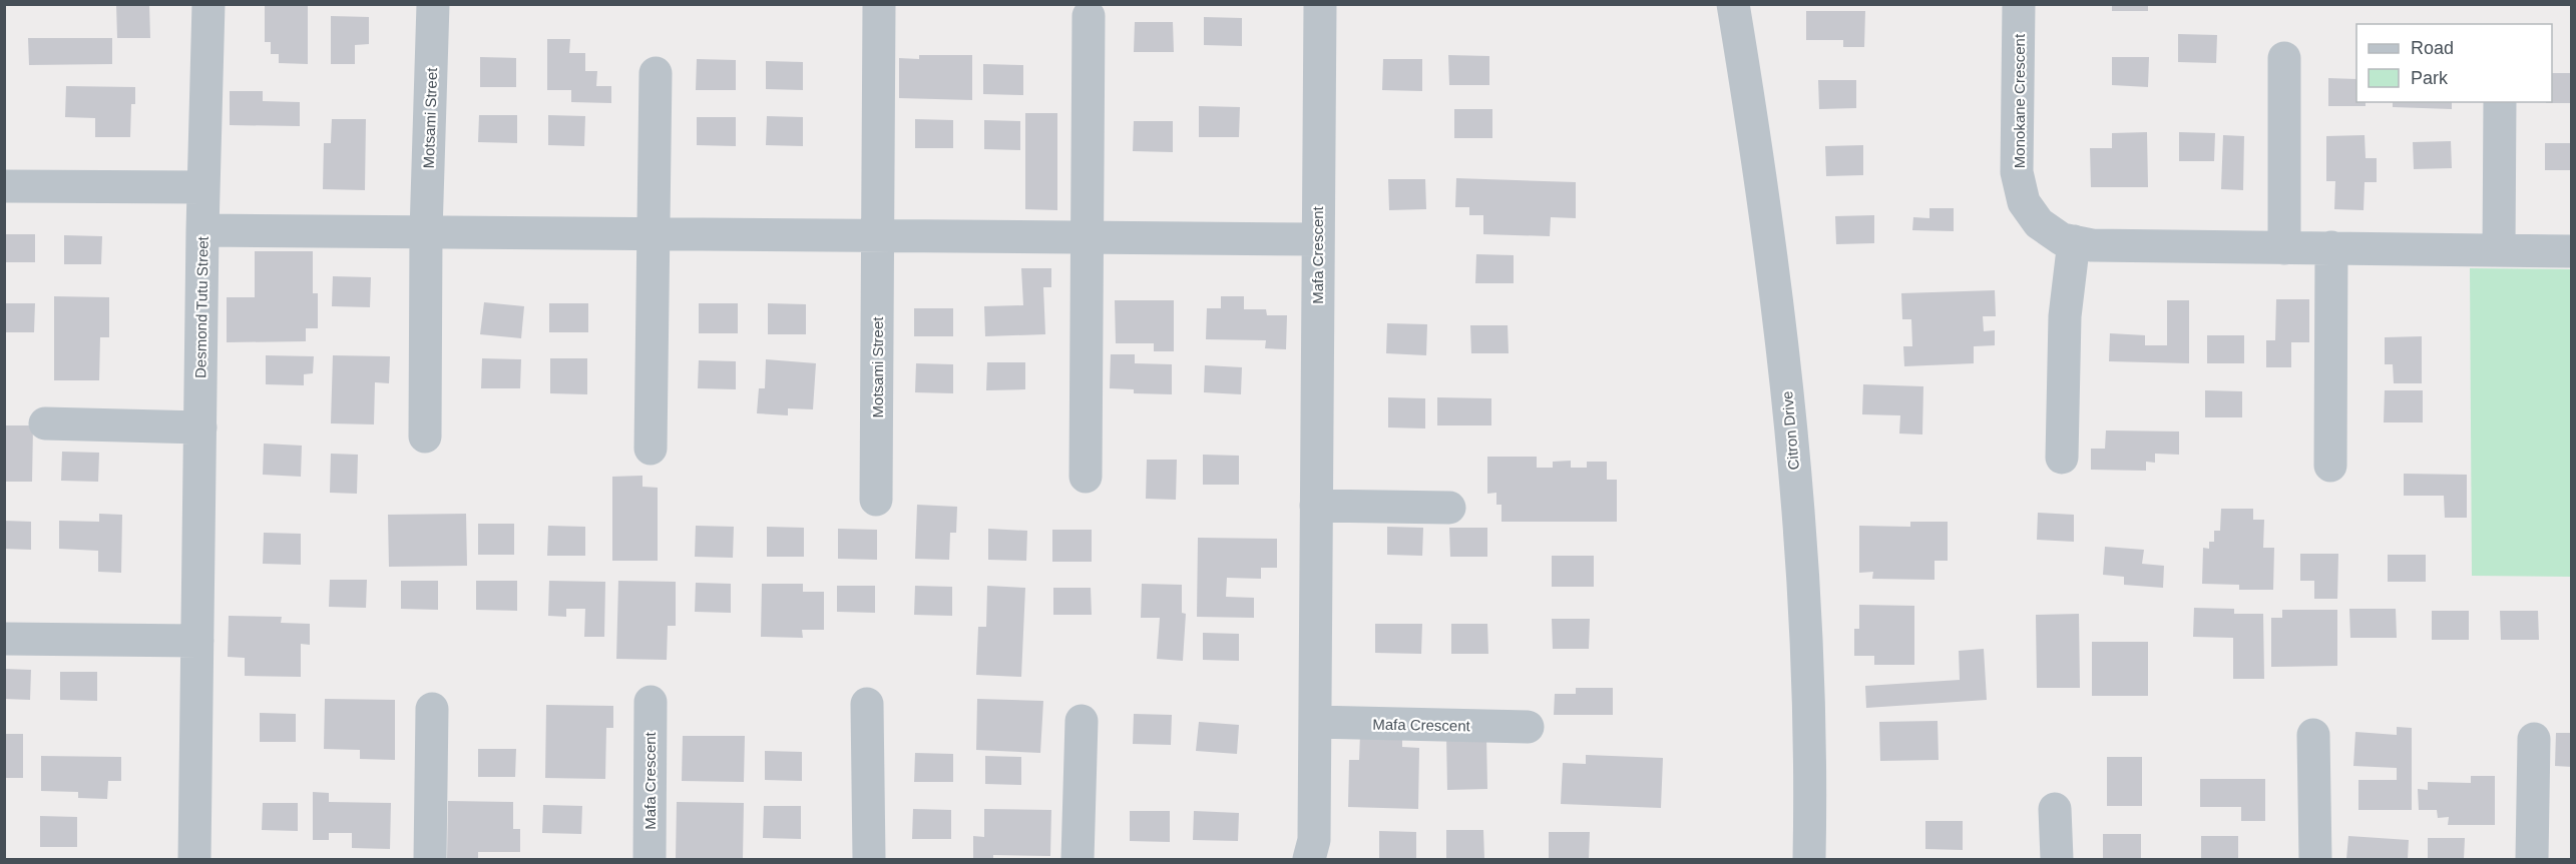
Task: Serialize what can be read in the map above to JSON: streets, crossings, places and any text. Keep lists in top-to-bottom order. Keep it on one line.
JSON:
{"streets":{"street":["Monokane Crescent","Motsami Street","Mafa Crescent","Desmond Tutu Street","Citron Drive"]},"legend":["Road","Park"]}
